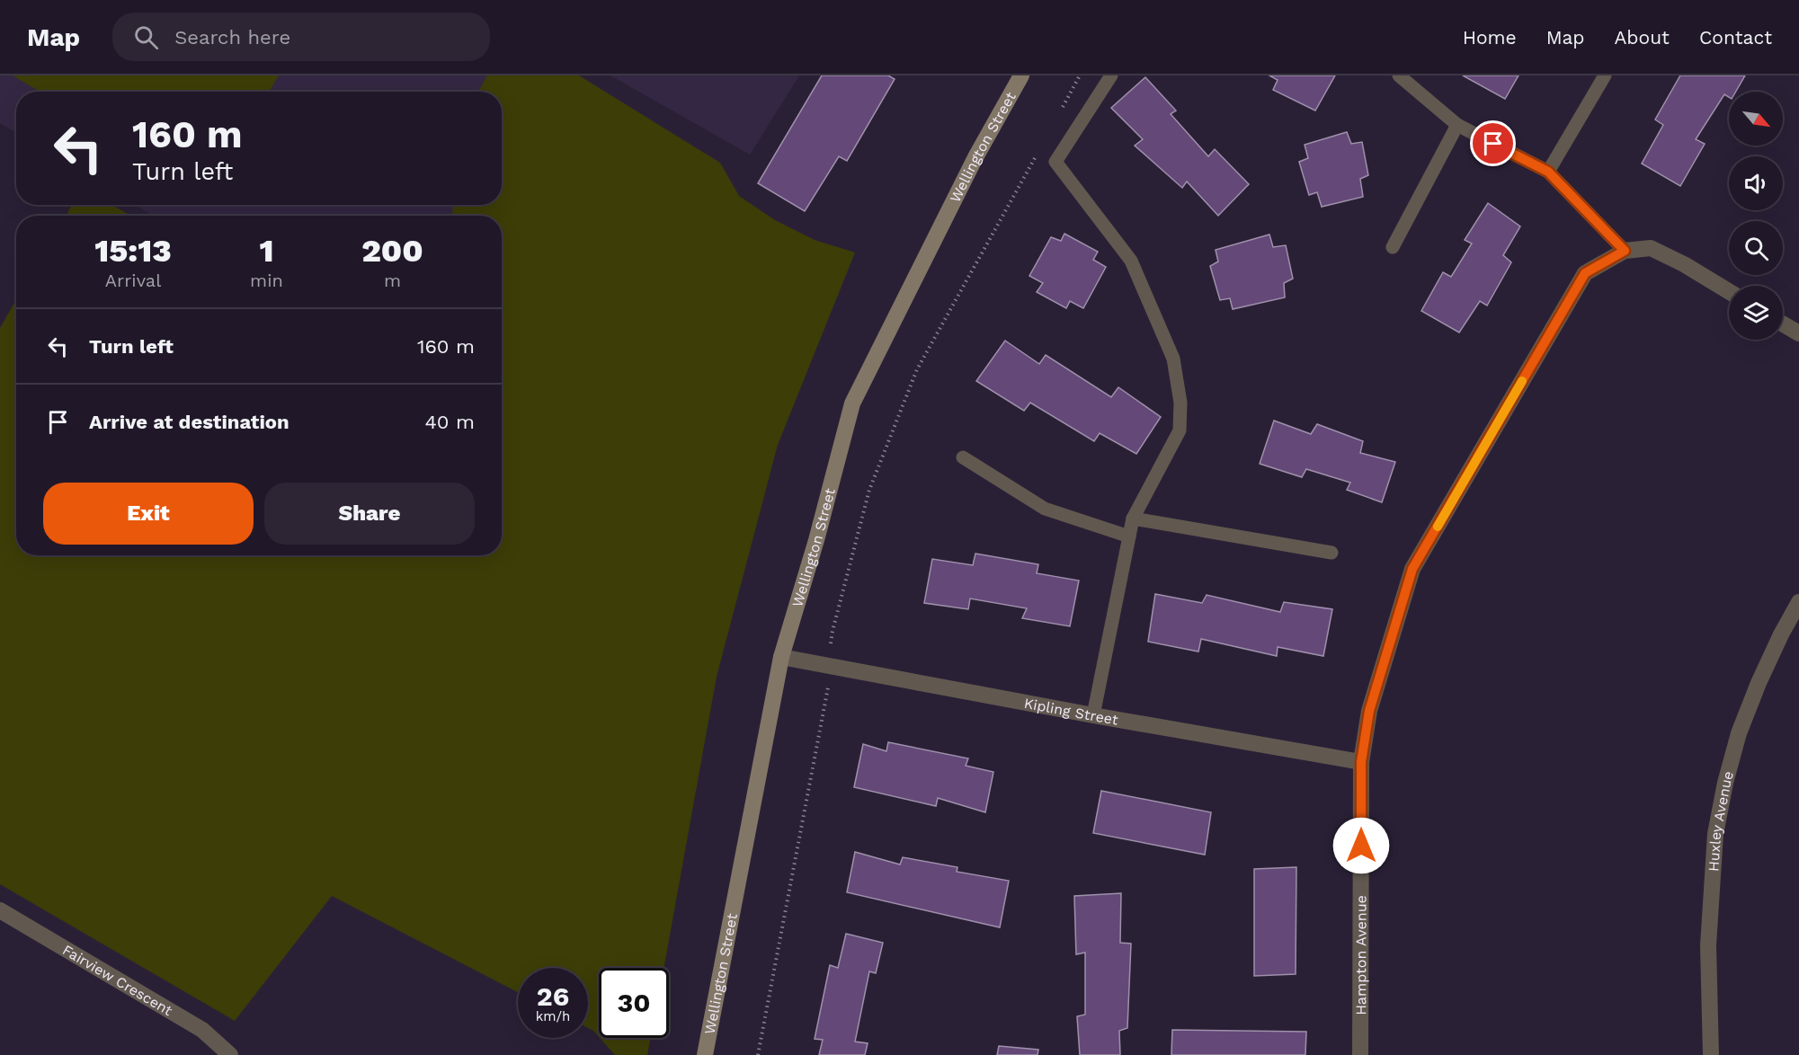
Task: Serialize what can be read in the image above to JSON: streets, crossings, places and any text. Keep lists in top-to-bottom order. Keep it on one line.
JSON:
{"streets":{"main road":["Wellington Street"],"street":["Kipling Street","Huxley Avenue","Hampton Avenue","Fairview Crescent"]},"crossings":[["Wellington Street","Kipling Street"],["Kipling Street","Hampton Avenue"]],"north":"bottom right","page":{"header":"Map","search":"Search here","nav":["Home","Map","About","Contact"],"turn":["160 m","Turn left"],"eta":["15:13","Arrival","1","min","200","m"],"list":[{"name":"Turn left","value":"160 m"},{"name":"Arrive at destination","value":"40 m"}],"buttons":["Exit","Share"],"speed":"26 km/h","limit":"30"}}
